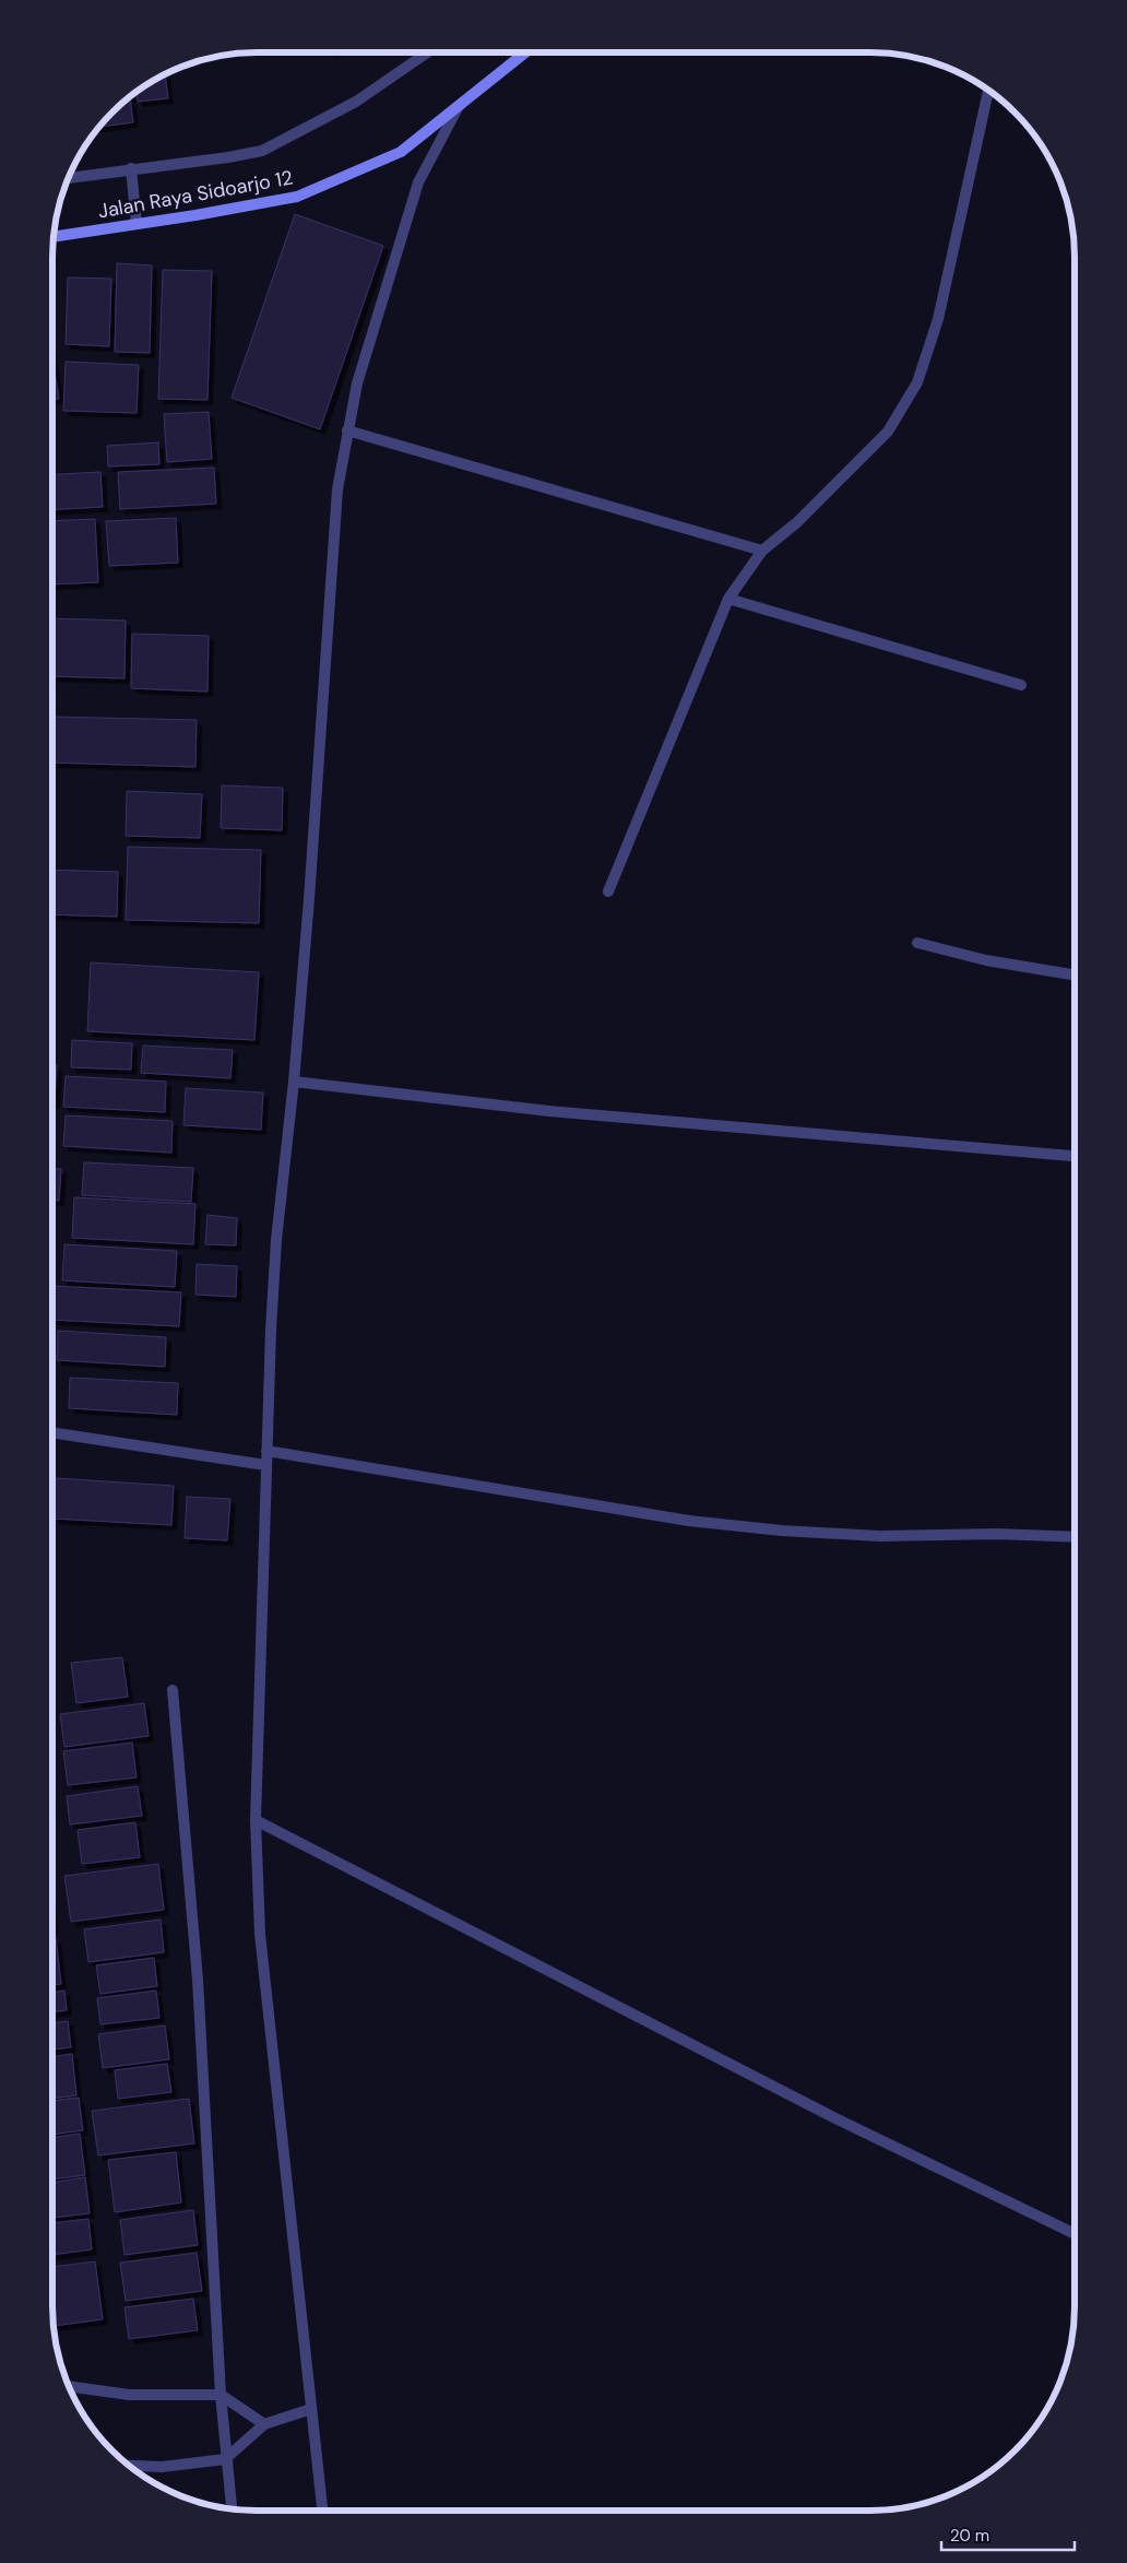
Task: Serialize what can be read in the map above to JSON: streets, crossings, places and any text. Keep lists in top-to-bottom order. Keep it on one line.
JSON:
{"streets":{"main road":["Jalan Raya Sidoarjo 12"]},"scale_bar":"20 m"}
